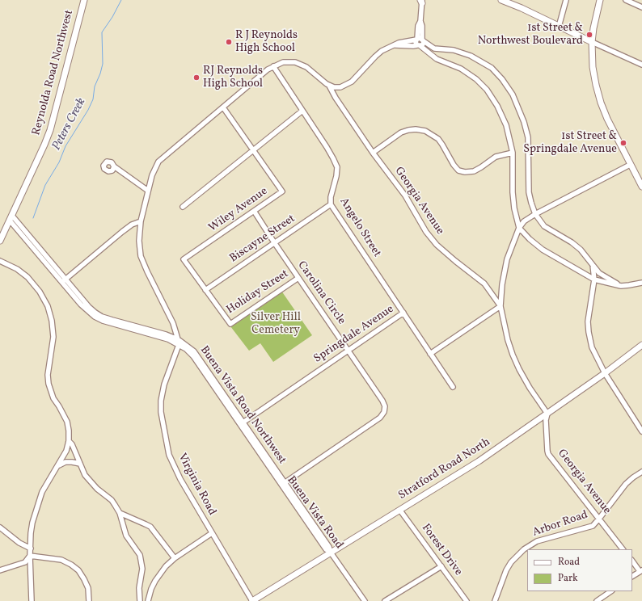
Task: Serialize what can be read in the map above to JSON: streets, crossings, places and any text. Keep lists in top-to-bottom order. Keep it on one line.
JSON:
{"streets":{"main road":["Reynolda Road Northwest","Stratford Road North"],"street":["Georgia Avenue","Wiley Avenue","Angelo Street","Biscayne Street","Holiday Street","Carolina Circle","Springdale Avenue","Buena Vista Road Northwest","Virginia Road","Buena Vista Road","Arbor Road","Forest Drive"]},"crossings":[["Reynolda Road Northwest","Buena Vista Road Northwest"],["Georgia Avenue","Stratford Road North"],["Georgia Avenue","Virginia Road"],["Georgia Avenue","Arbor Road"],["Wiley Avenue","Biscayne Street"],["Wiley Avenue","Holiday Street"],["Wiley Avenue","Carolina Circle"],["Wiley Avenue","Virginia Road"],["Angelo Street","Biscayne Street"],["Angelo Street","Springdale Avenue"],["Angelo Street","Virginia Road"],["Biscayne Street","Holiday Street"],["Biscayne Street","Carolina Circle"],["Holiday Street","Carolina Circle"],["Carolina Circle","Springdale Avenue"],["Carolina Circle","Buena Vista Road"],["Springdale Avenue","Buena Vista Road Northwest"],["Springdale Avenue","Buena Vista Road"],["Buena Vista Road Northwest","Virginia Road"],["Buena Vista Road Northwest","Buena Vista Road"],["Stratford Road North","Virginia Road"],["Stratford Road North","Buena Vista Road"],["Stratford Road North","Forest Drive"],["Virginia Road","Buena Vista Road"]],"water":["Peters Creek"],"parks":["Silver Hill Cemetery"],"places":["1st Street & Northwest Boulevard","R J Reynolds High School","RJ Reynolds High School","1st Street & Springdale Avenue"],"legend":["Road","Park"]}
